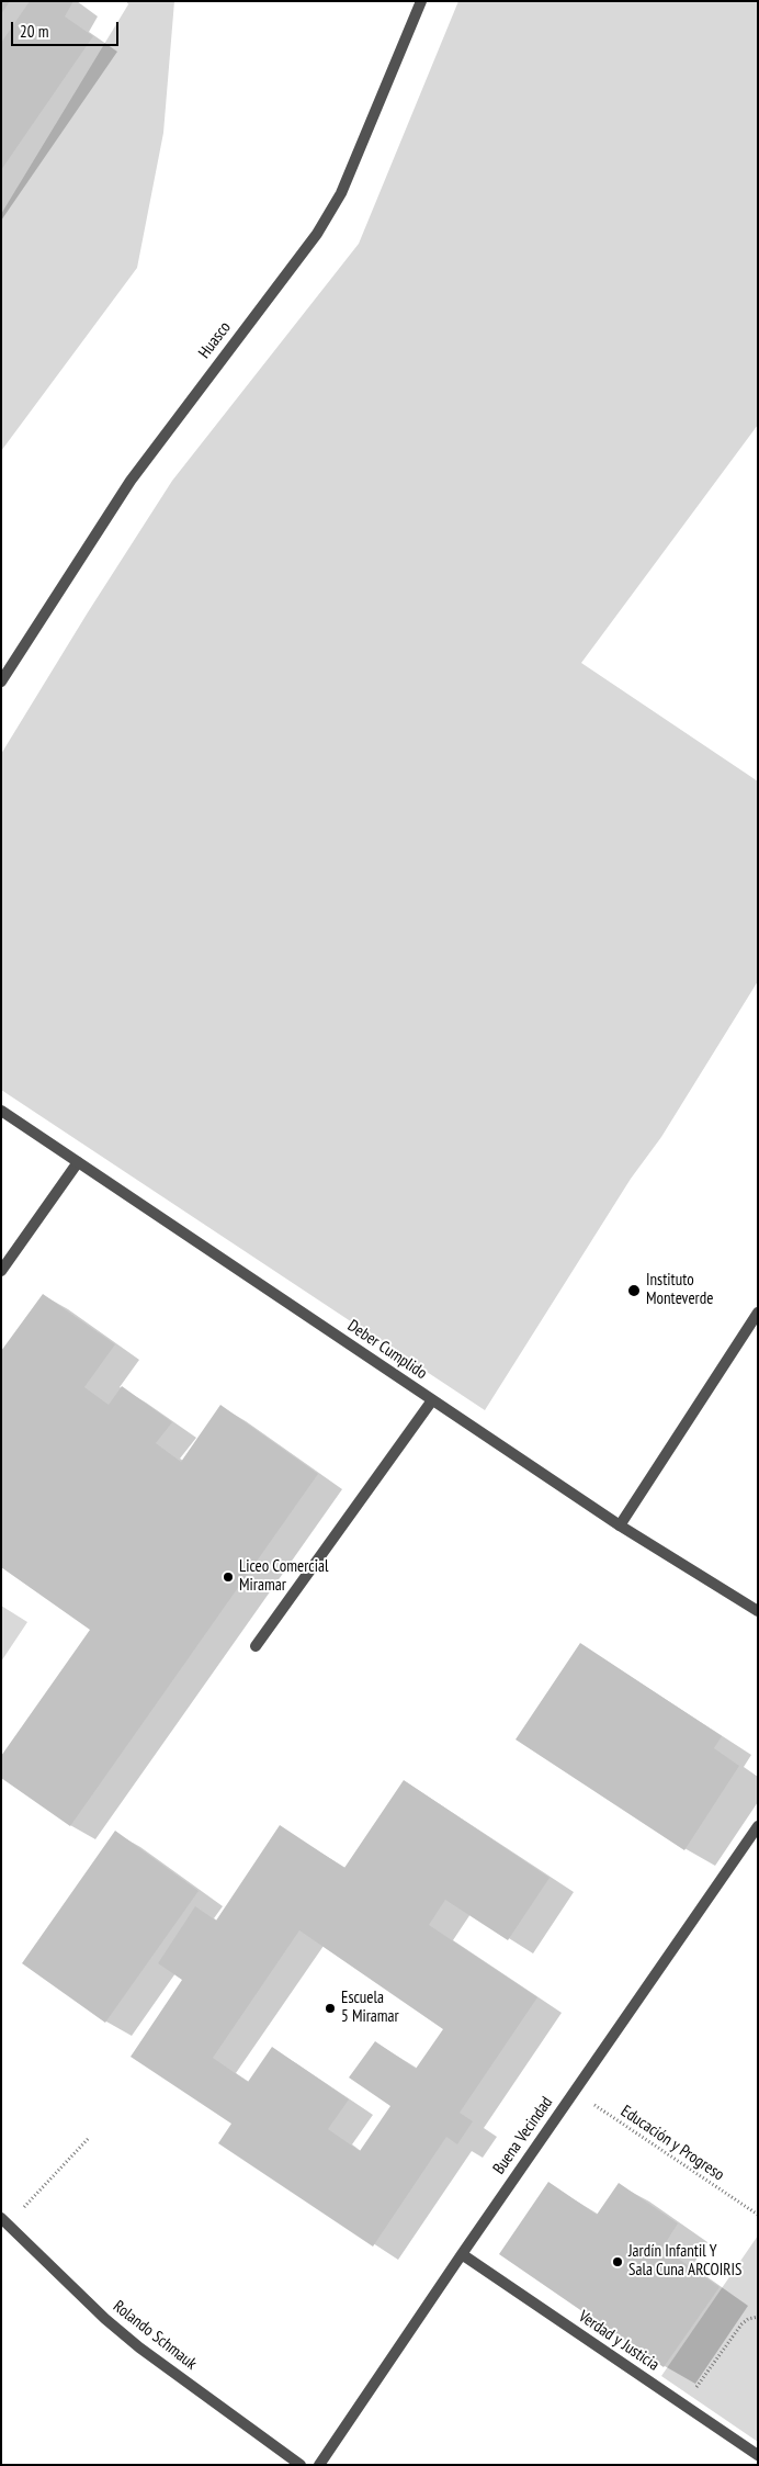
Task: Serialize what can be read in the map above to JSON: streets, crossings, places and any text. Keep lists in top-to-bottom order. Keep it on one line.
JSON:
{"streets":{"street":["Huasco","Deber Cumplido","Buena Vecindad","Rolando Schmauk","Verdad y Justicia"],"path":["Educación y Progreso"]},"crossings":[["Buena Vecindad","Educación y Progreso"],["Buena Vecindad","Verdad y Justicia"]],"places":["Instituto Monteverde","Liceo Comercial Miramar","Escuela 5 Miramar","Jardín Infantil Y Sala Cuna ARCOIRIS"],"scale_bar":"20 m"}
